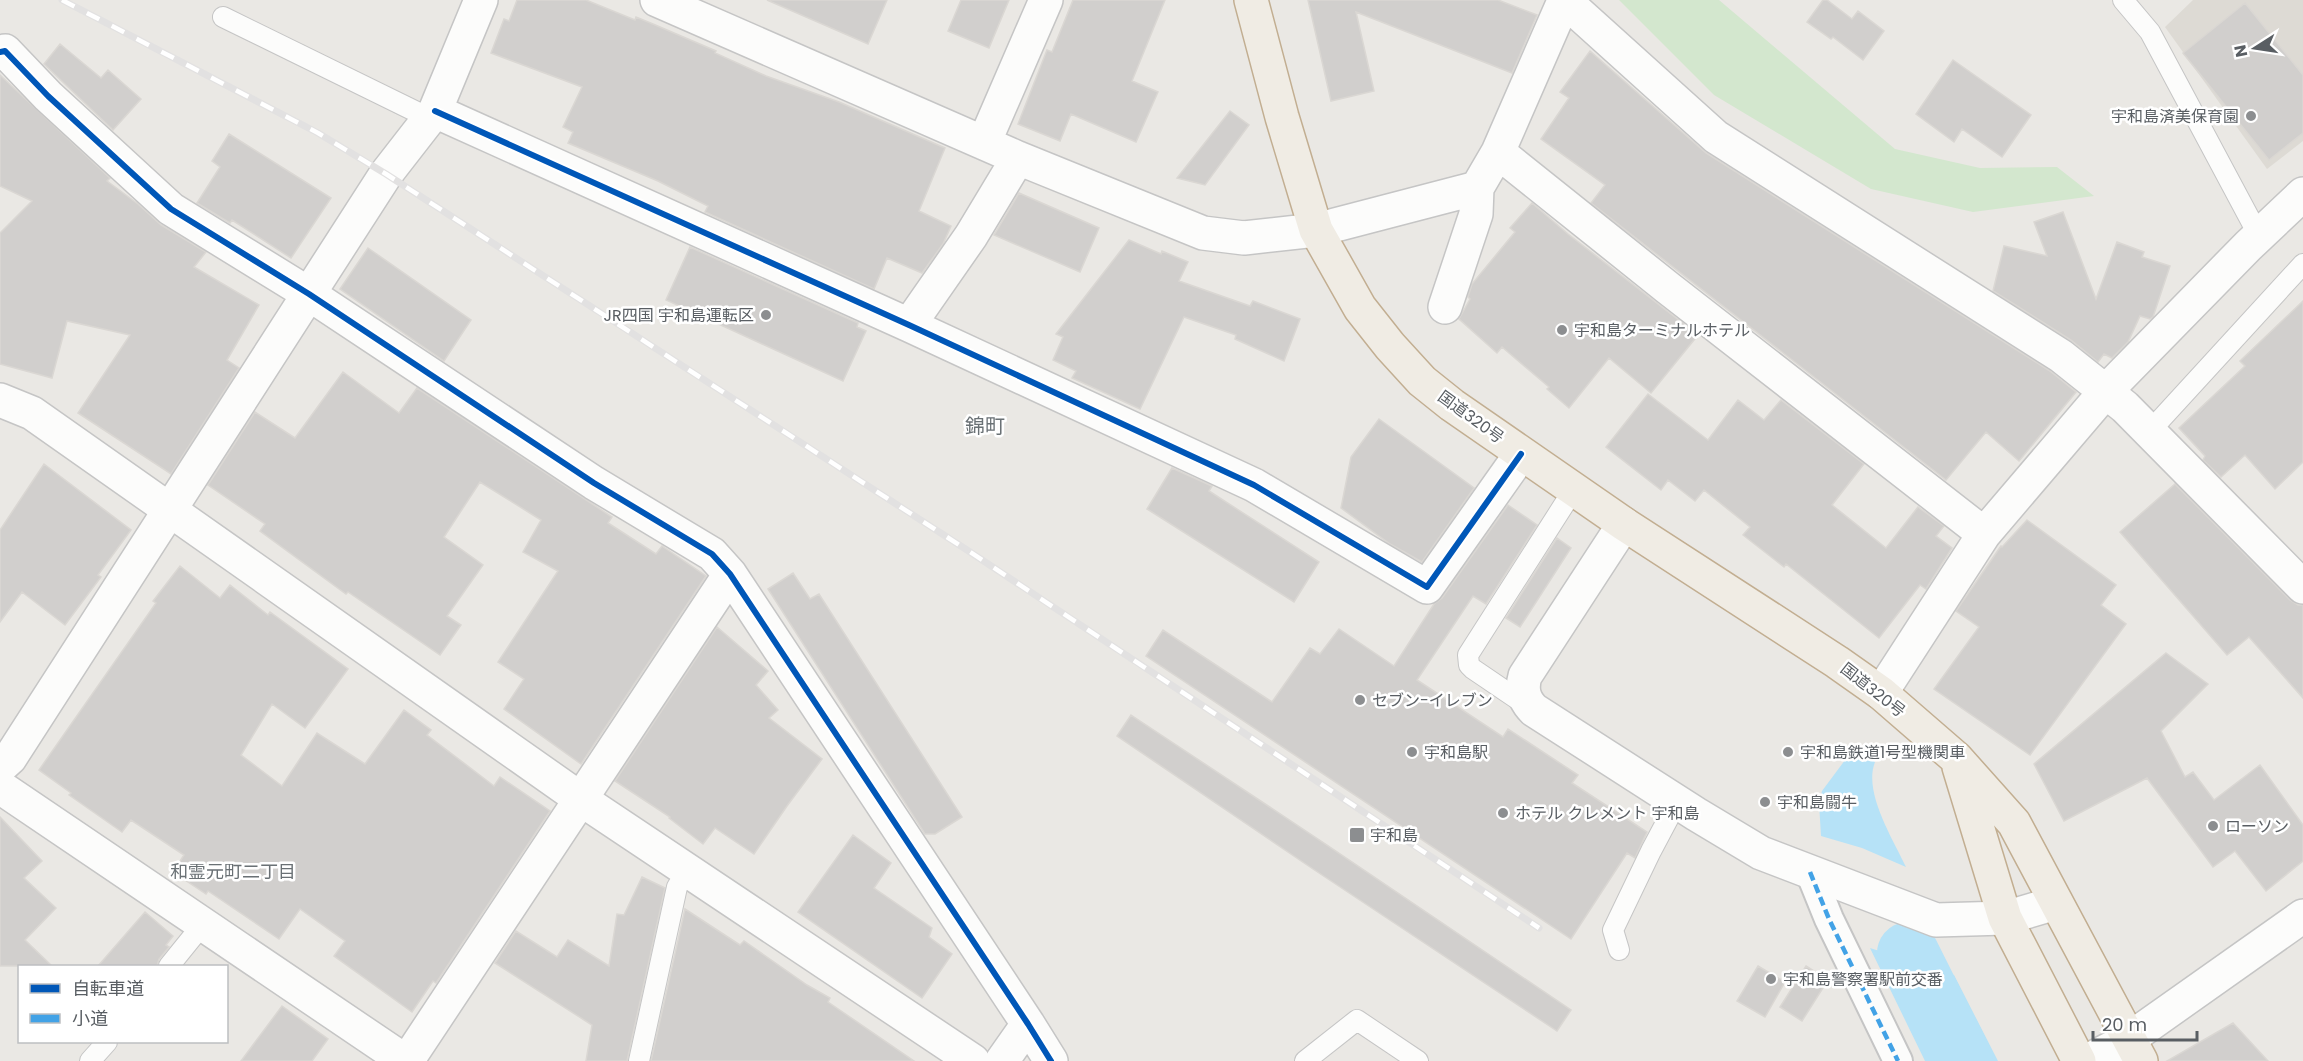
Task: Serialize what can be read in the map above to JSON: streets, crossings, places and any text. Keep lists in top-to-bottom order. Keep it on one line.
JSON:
{"streets":{"highway":["国道320号"]},"districts":["錦町","和霊元町二丁目"],"places":{"other":["宇和島済美保育園","JR四国 宇和島運転区","宇和島ターミナルホテル","セブン-イレブン","宇和島駅","宇和島鉄道1号型機関車","宇和島闘牛","ホテル クレメント 宇和島","ローソン","宇和島警察署駅前交番"],"transit":["宇和島"]},"legend":["自転車道","小道"],"scale_bar":"20 m","north":"left"}
